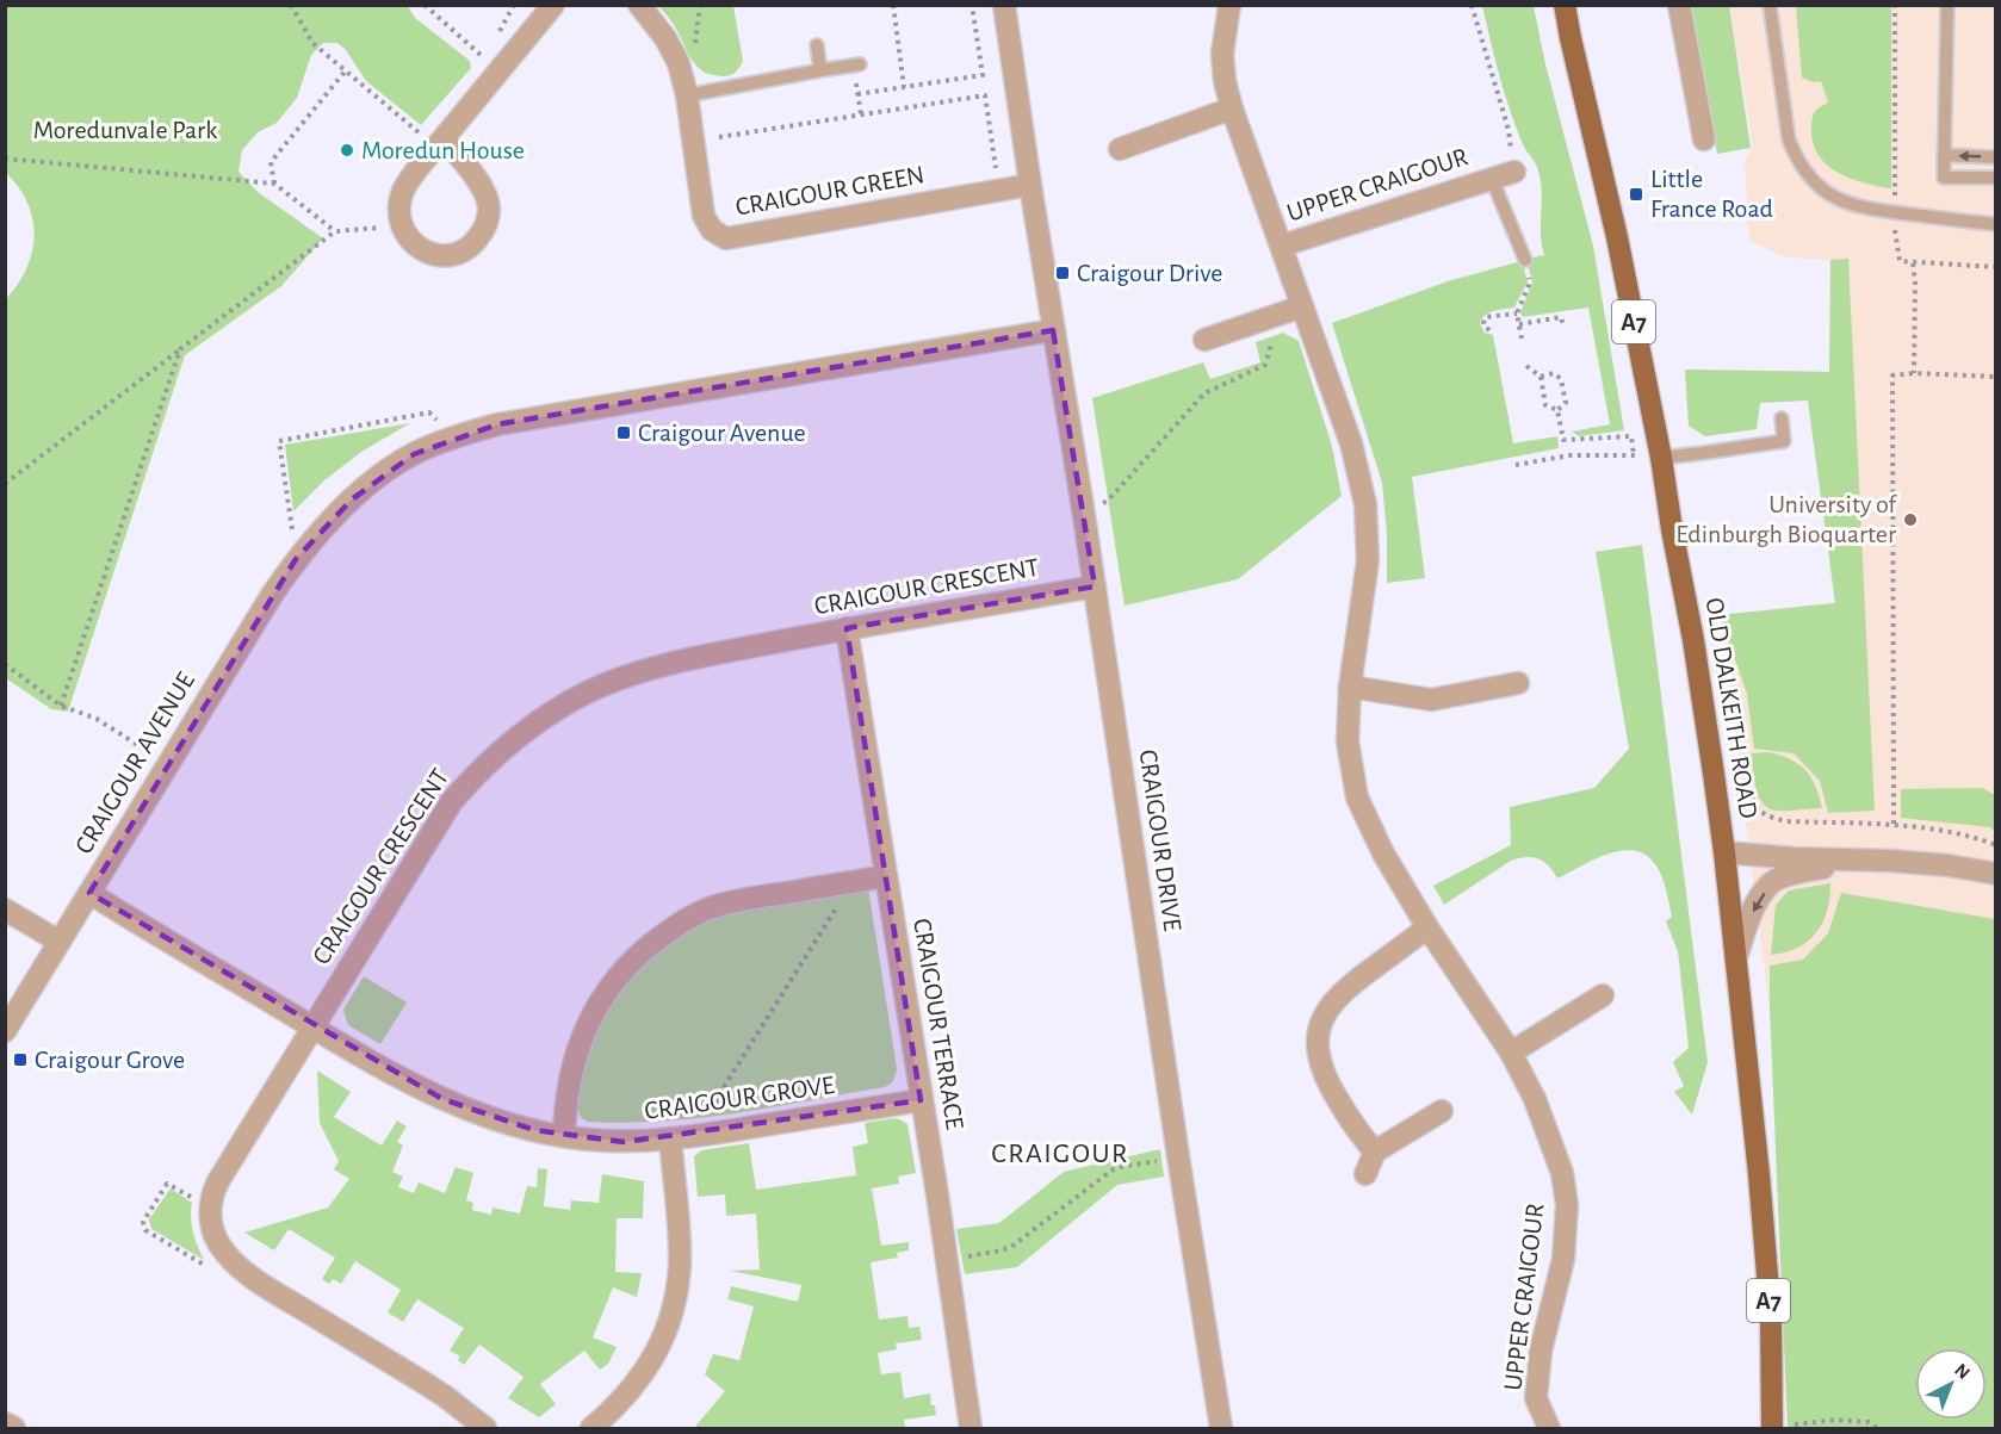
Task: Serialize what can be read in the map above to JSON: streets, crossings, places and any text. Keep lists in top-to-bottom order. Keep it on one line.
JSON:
{"streets":{"main road":["A7","OLD DALKEITH ROAD"],"street":["UPPER CRAIGOUR","CRAIGOUR GREEN","CRAIGOUR CRESCENT","CRAIGOUR AVENUE","CRAIGOUR DRIVE","CRAIGOUR TERRACE","CRAIGOUR GROVE"]},"crossings":[["CRAIGOUR GREEN","CRAIGOUR DRIVE"],["CRAIGOUR CRESCENT","CRAIGOUR DRIVE"],["CRAIGOUR CRESCENT","CRAIGOUR TERRACE"],["CRAIGOUR CRESCENT","CRAIGOUR GROVE"],["CRAIGOUR AVENUE","CRAIGOUR DRIVE"],["CRAIGOUR AVENUE","CRAIGOUR GROVE"],["CRAIGOUR TERRACE","CRAIGOUR GROVE"]],"districts":["CRAIGOUR"],"parks":["Moredunvale Park"],"places":{"other":["Moredun House","University of Edinburgh Bioquarter"],"transit":["Little France Road","Craigour Drive","Craigour Avenue","Craigour Grove"]},"north":"top right"}
